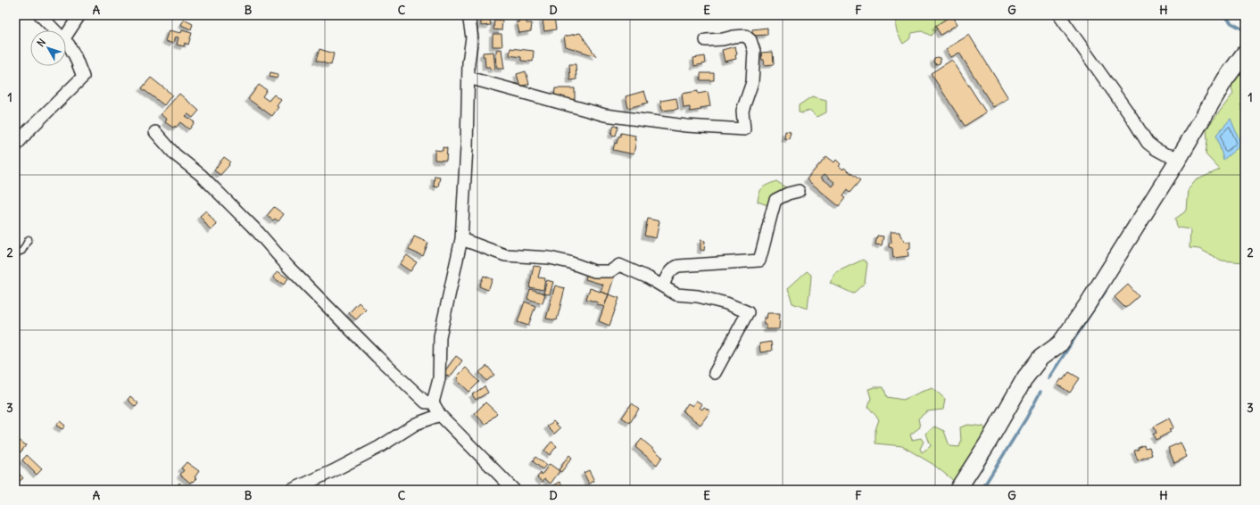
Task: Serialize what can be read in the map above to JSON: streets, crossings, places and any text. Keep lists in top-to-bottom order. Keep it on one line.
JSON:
{"north":"top left","grid":{"columns":["A","B","C","D","E","F","G","H"],"rows":["1","2","3"]}}
